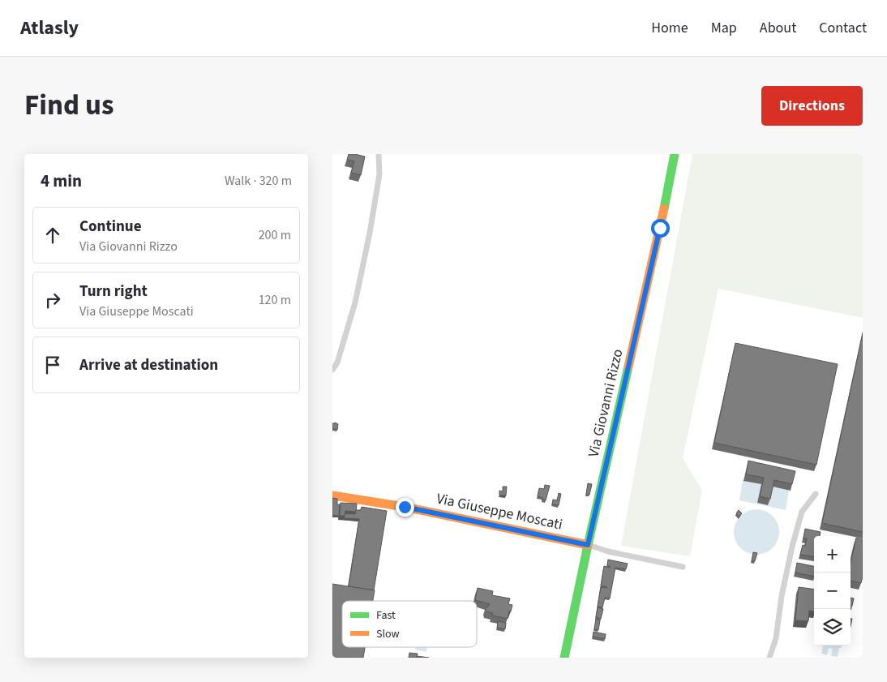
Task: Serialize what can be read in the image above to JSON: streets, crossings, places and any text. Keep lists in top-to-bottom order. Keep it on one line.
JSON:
{"streets":{"street":["Via Giovanni Rizzo","Via Giuseppe Moscati"]},"crossings":[["Via Giovanni Rizzo","Via Giuseppe Moscati"]],"legend":["Fast","Slow"],"page":{"header":"Atlasly","nav":["Home","Map","About","Contact"],"title":"Find us","buttons":"Directions","heading":["4 min","Walk · 320 m"],"list":[["Continue","Via Giovanni Rizzo","200 m"],["Turn right","Via Giuseppe Moscati","120 m"],"Arrive at destination"],"map_buttons":["+","−"]}}
